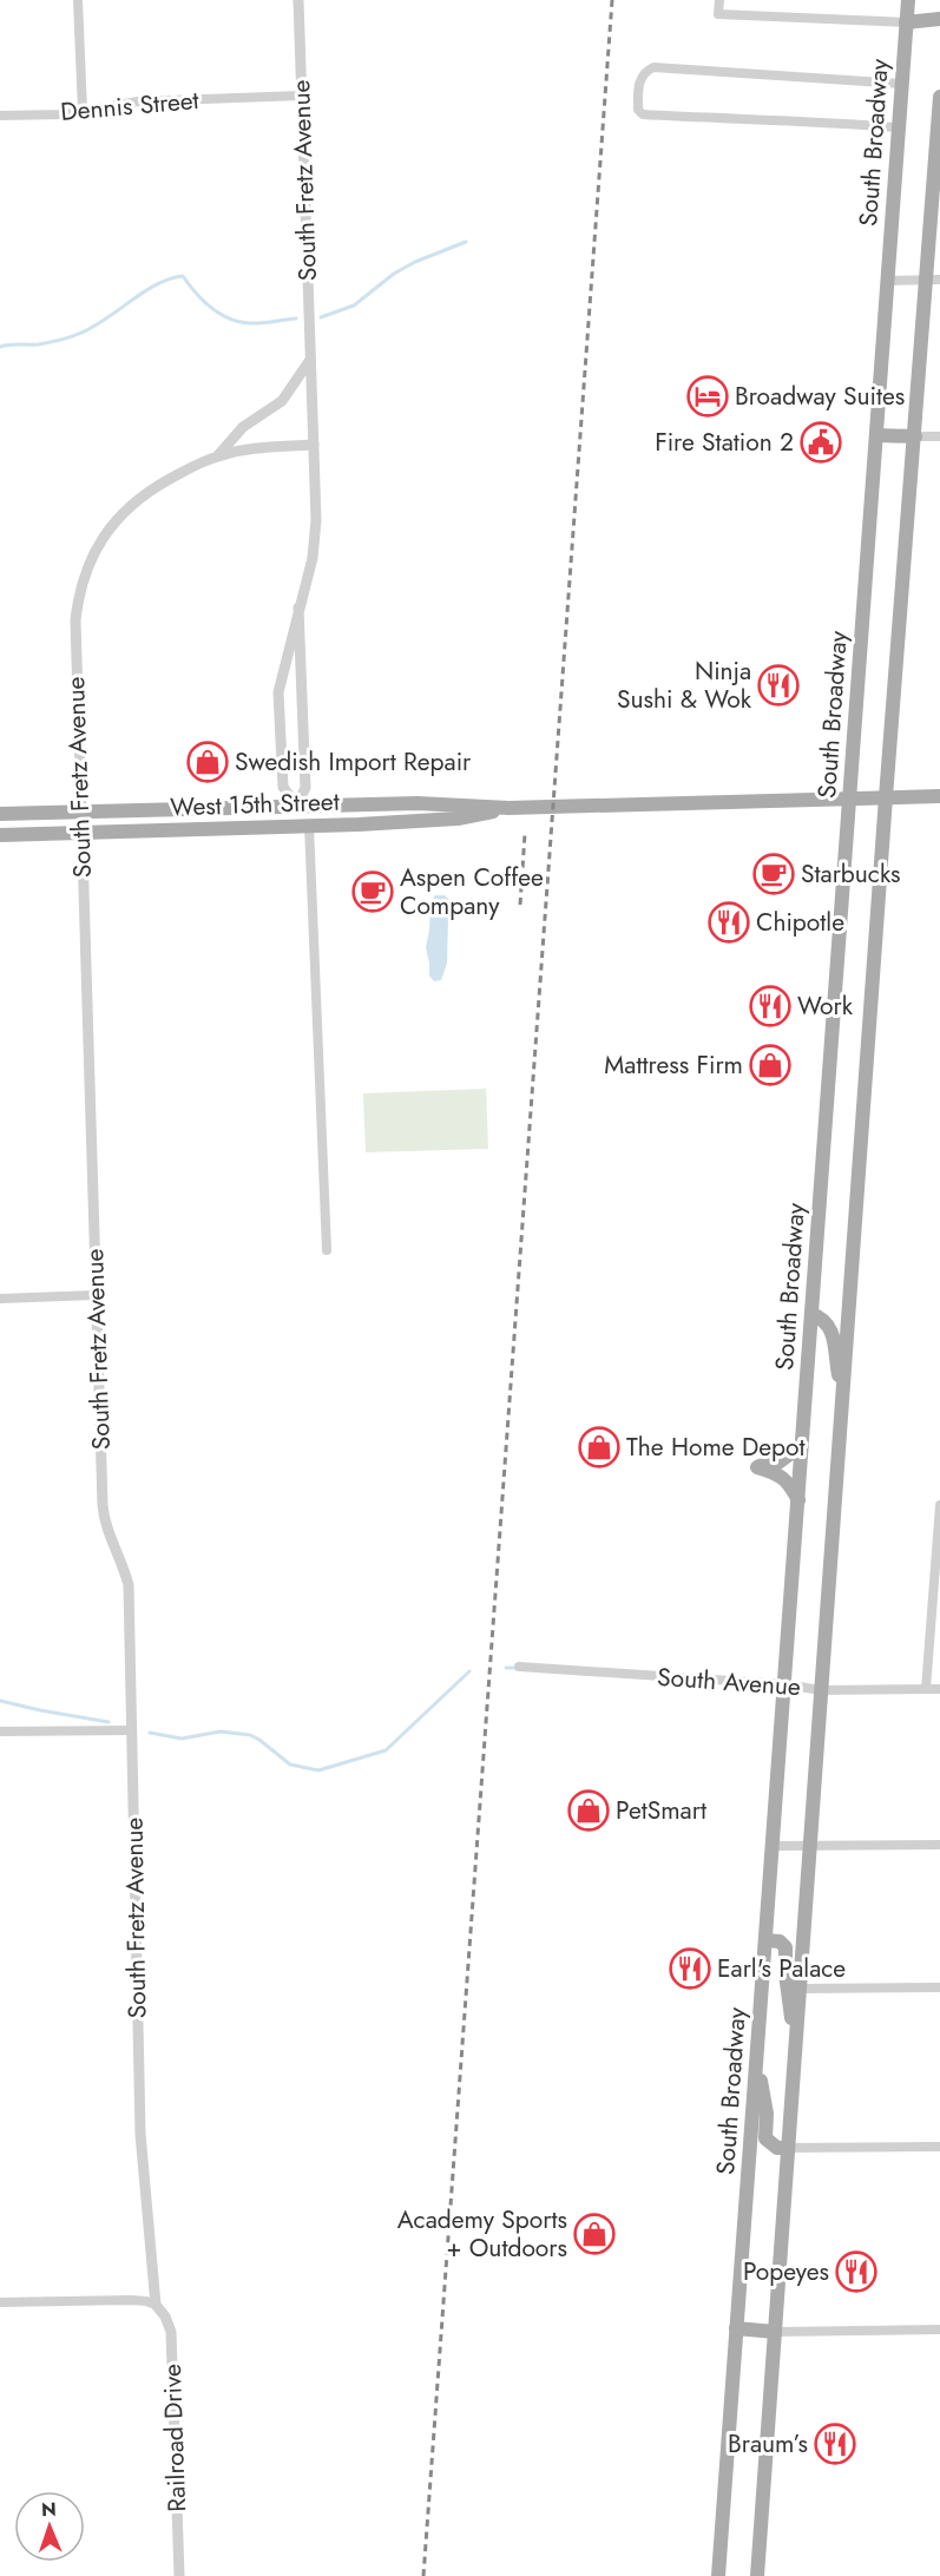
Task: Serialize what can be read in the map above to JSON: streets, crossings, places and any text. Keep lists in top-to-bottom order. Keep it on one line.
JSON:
{"streets":{"main road":["South Broadway","West 15th Street"],"street":["Dennis Street","South Fretz Avenue","South Avenue","Railroad Drive"]},"crossings":[["Dennis Street","South Fretz Avenue"],["South Broadway","West 15th Street"],["South Broadway","South Avenue"],["South Fretz Avenue","West 15th Street"],["South Fretz Avenue","Railroad Drive"]],"places":{"hotel":["Broadway Suites"],"public building":["Fire Station 2"],"restaurant":["Ninja Sushi & Wok","Chipotle","Work","Earl's Palace","Popeyes","Braum’s"],"shop":["Swedish Import Repair","Mattress Firm","The Home Depot","PetSmart","Academy Sports + Outdoors"],"cafe":["Starbucks","Aspen Coffee Company"]},"north":"top"}
